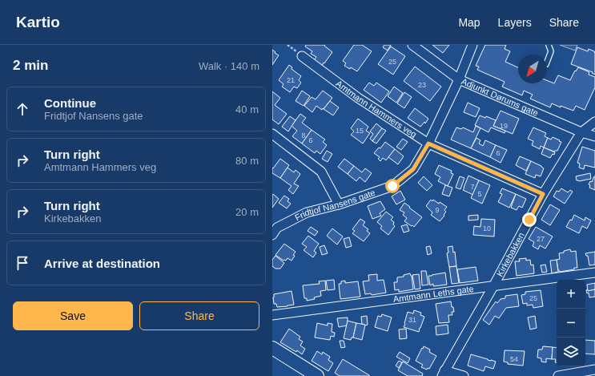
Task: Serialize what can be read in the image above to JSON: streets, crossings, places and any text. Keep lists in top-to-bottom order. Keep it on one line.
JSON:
{"streets":{"street":["Adjunkt Dørums gate","Amtmann Hammers veg","Fridtjof Nansens gate","Kirkebakken","Amtmann Leths gate"]},"crossings":[["Adjunkt Dørums gate","Fridtjof Nansens gate"],["Adjunkt Dørums gate","Kirkebakken"],["Amtmann Hammers veg","Fridtjof Nansens gate"],["Amtmann Hammers veg","Kirkebakken"],["Kirkebakken","Amtmann Leths gate"]],"house_numbers":["25","21","23","19","15","8","6","6","7","5","9","10","27","25","31","54"],"north":"bottom left","page":{"header":"Kartio","nav":["Map","Layers","Share"],"heading":["2 min","Walk · 140 m"],"list":[["Continue","Fridtjof Nansens gate","40 m"],["Turn right","Amtmann Hammers veg","80 m"],["Turn right","Kirkebakken","20 m"],"Arrive at destination"],"map_buttons":["+","−"],"buttons":["Save","Share"]}}
